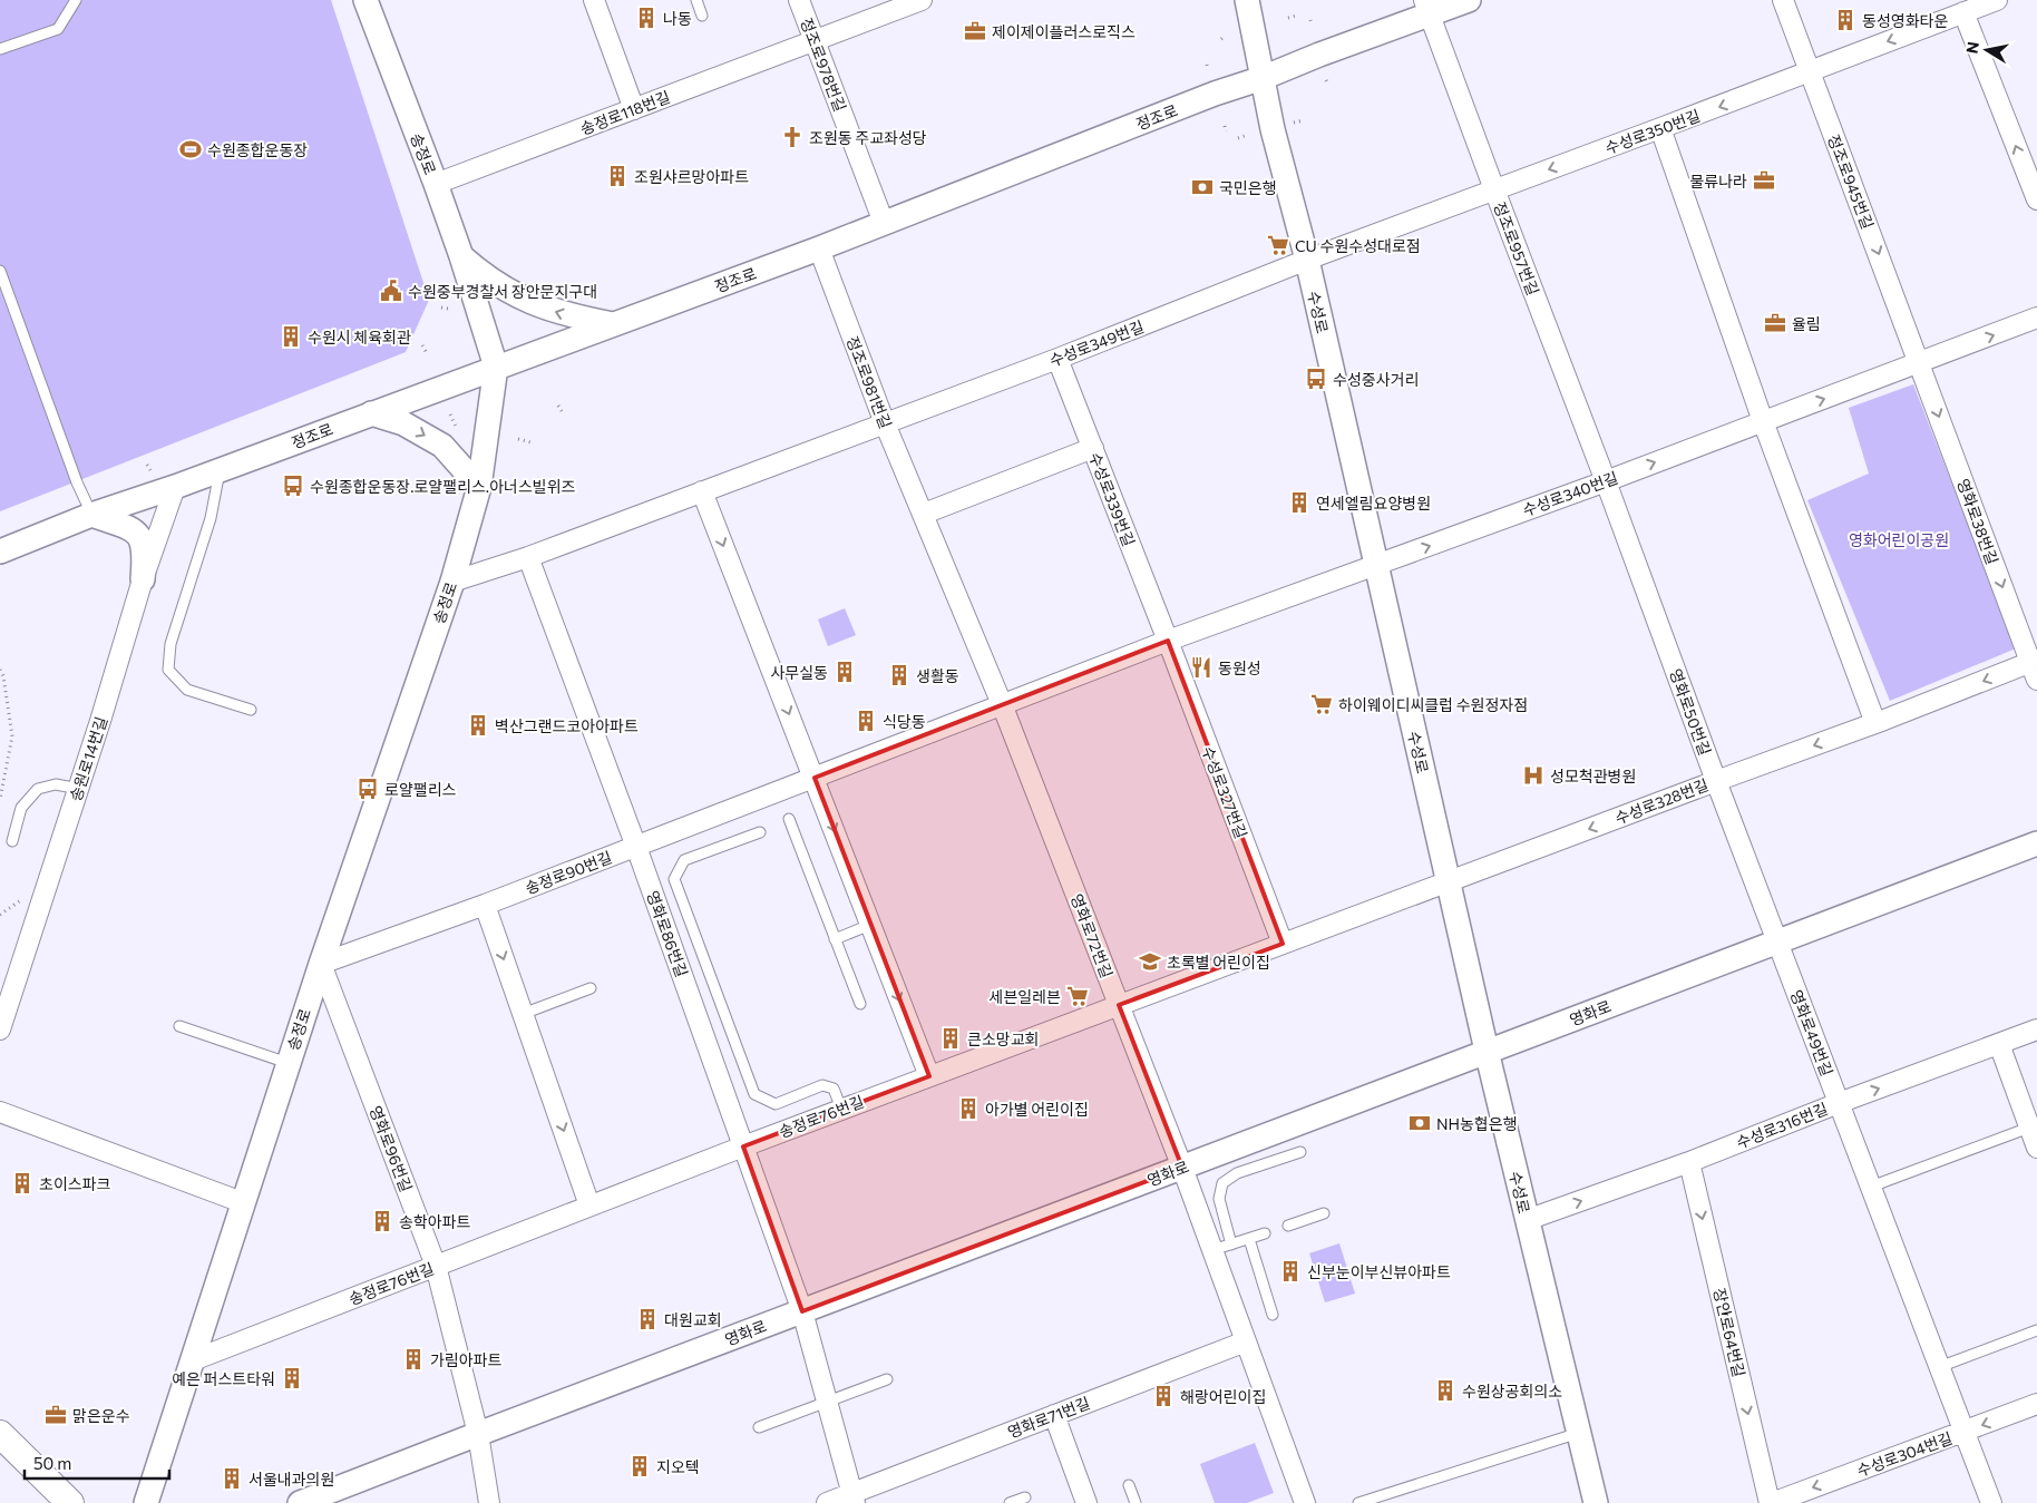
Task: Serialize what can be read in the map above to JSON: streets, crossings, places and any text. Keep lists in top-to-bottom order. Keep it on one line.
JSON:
{"streets":{"street":["정조로978번길","송정로118번길","정조로","수성로350번길","송정로","정조로945번길","정조로957번길","수성로","수성로349번길","정조로981번길","수성로340번길","수성로339번길","영화로38번길","영화로50번길","송원로14번길","수성로327번길","수성로328번길","송정로90번길","영화로86번길","영화로72번길","영화로","영화로49번길","송정로76번길","수성로316번길","영화로96번길","장안로64번길","영화로71번길","수성로304번길"]},"crossings":[["정조로978번길","송정로118번길"],["정조로978번길","정조로"],["송정로118번길","송정로"],["정조로","송정로"],["정조로","정조로957번길"],["정조로","수성로"],["정조로","정조로981번길"],["정조로","송원로14번길"],["수성로350번길","정조로945번길"],["수성로350번길","정조로957번길"],["수성로350번길","수성로"],["수성로350번길","수성로349번길"],["송정로","수성로349번길"],["송정로","송정로90번길"],["송정로","송정로76번길"],["송정로","영화로96번길"],["정조로945번길","수성로340번길"],["정조로945번길","영화로38번길"],["정조로957번길","수성로340번길"],["정조로957번길","영화로50번길"],["수성로","수성로349번길"],["수성로","수성로340번길"],["수성로","수성로328번길"],["수성로","영화로"],["수성로","수성로316번길"],["수성로349번길","정조로981번길"],["수성로349번길","수성로339번길"],["수성로349번길","영화로86번길"],["정조로981번길","송정로90번길"],["정조로981번길","영화로72번길"],["수성로340번길","영화로38번길"],["수성로340번길","영화로50번길"],["수성로339번길","수성로327번길"],["영화로38번길","수성로328번길"],["영화로50번길","수성로328번길"],["영화로50번길","영화로"],["영화로50번길","영화로49번길"],["송정로90번길","영화로86번길"],["송정로90번길","영화로72번길"],["송정로90번길","영화로96번길"],["영화로86번길","영화로"],["영화로86번길","송정로76번길"],["영화로86번길","영화로71번길"],["영화로72번길","영화로"],["영화로72번길","송정로76번길"],["영화로","영화로49번길"],["영화로","영화로96번길"],["영화로49번길","수성로316번길"],["영화로49번길","수성로304번길"],["송정로76번길","영화로96번길"],["수성로316번길","장안로64번길"],["장안로64번길","수성로304번길"]],"one_way":["수성로350번길","수성로340번길","수성로328번길","수성로316번길","장안로64번길","수성로304번길"],"parks":["영화어린이공원"],"places":{"building":["나동","동성영화타운","조원샤르망아파트","수원시 체육회관","연세엘림요양병원","사무실동","생활동","식당동","벽산그랜드코아아파트","큰소망교회","아가별 어린이집","초이스파크","송학아파트","신부눈이부신뷰아파트","대원교회","가림아파트","예은 퍼스트타워","수원상공회의소","해랑어린이집","지오텍","서울내과의원"],"office":["제이제이플러스로직스","물류나라","율림","맑은운수"],"church":["조원동 주교좌성당"],"sports":["수원종합운동장"],"bank":["국민은행","NH농협은행"],"supermarket":["CU 수원수성대로점","하이웨이디씨클럽 수원정자점","세븐일레븐"],"public building":["수원중부경찰서 장안문지구대"],"bus stop":["수성중사거리","수원종합운동장.로얄팰리스.아너스빌위즈","로얄팰리스"],"restaurant":["동원성"],"hospital":["성모척관병원"],"school or university":["초록별 어린이집"]},"scale_bar":"50 m","north":"left"}
